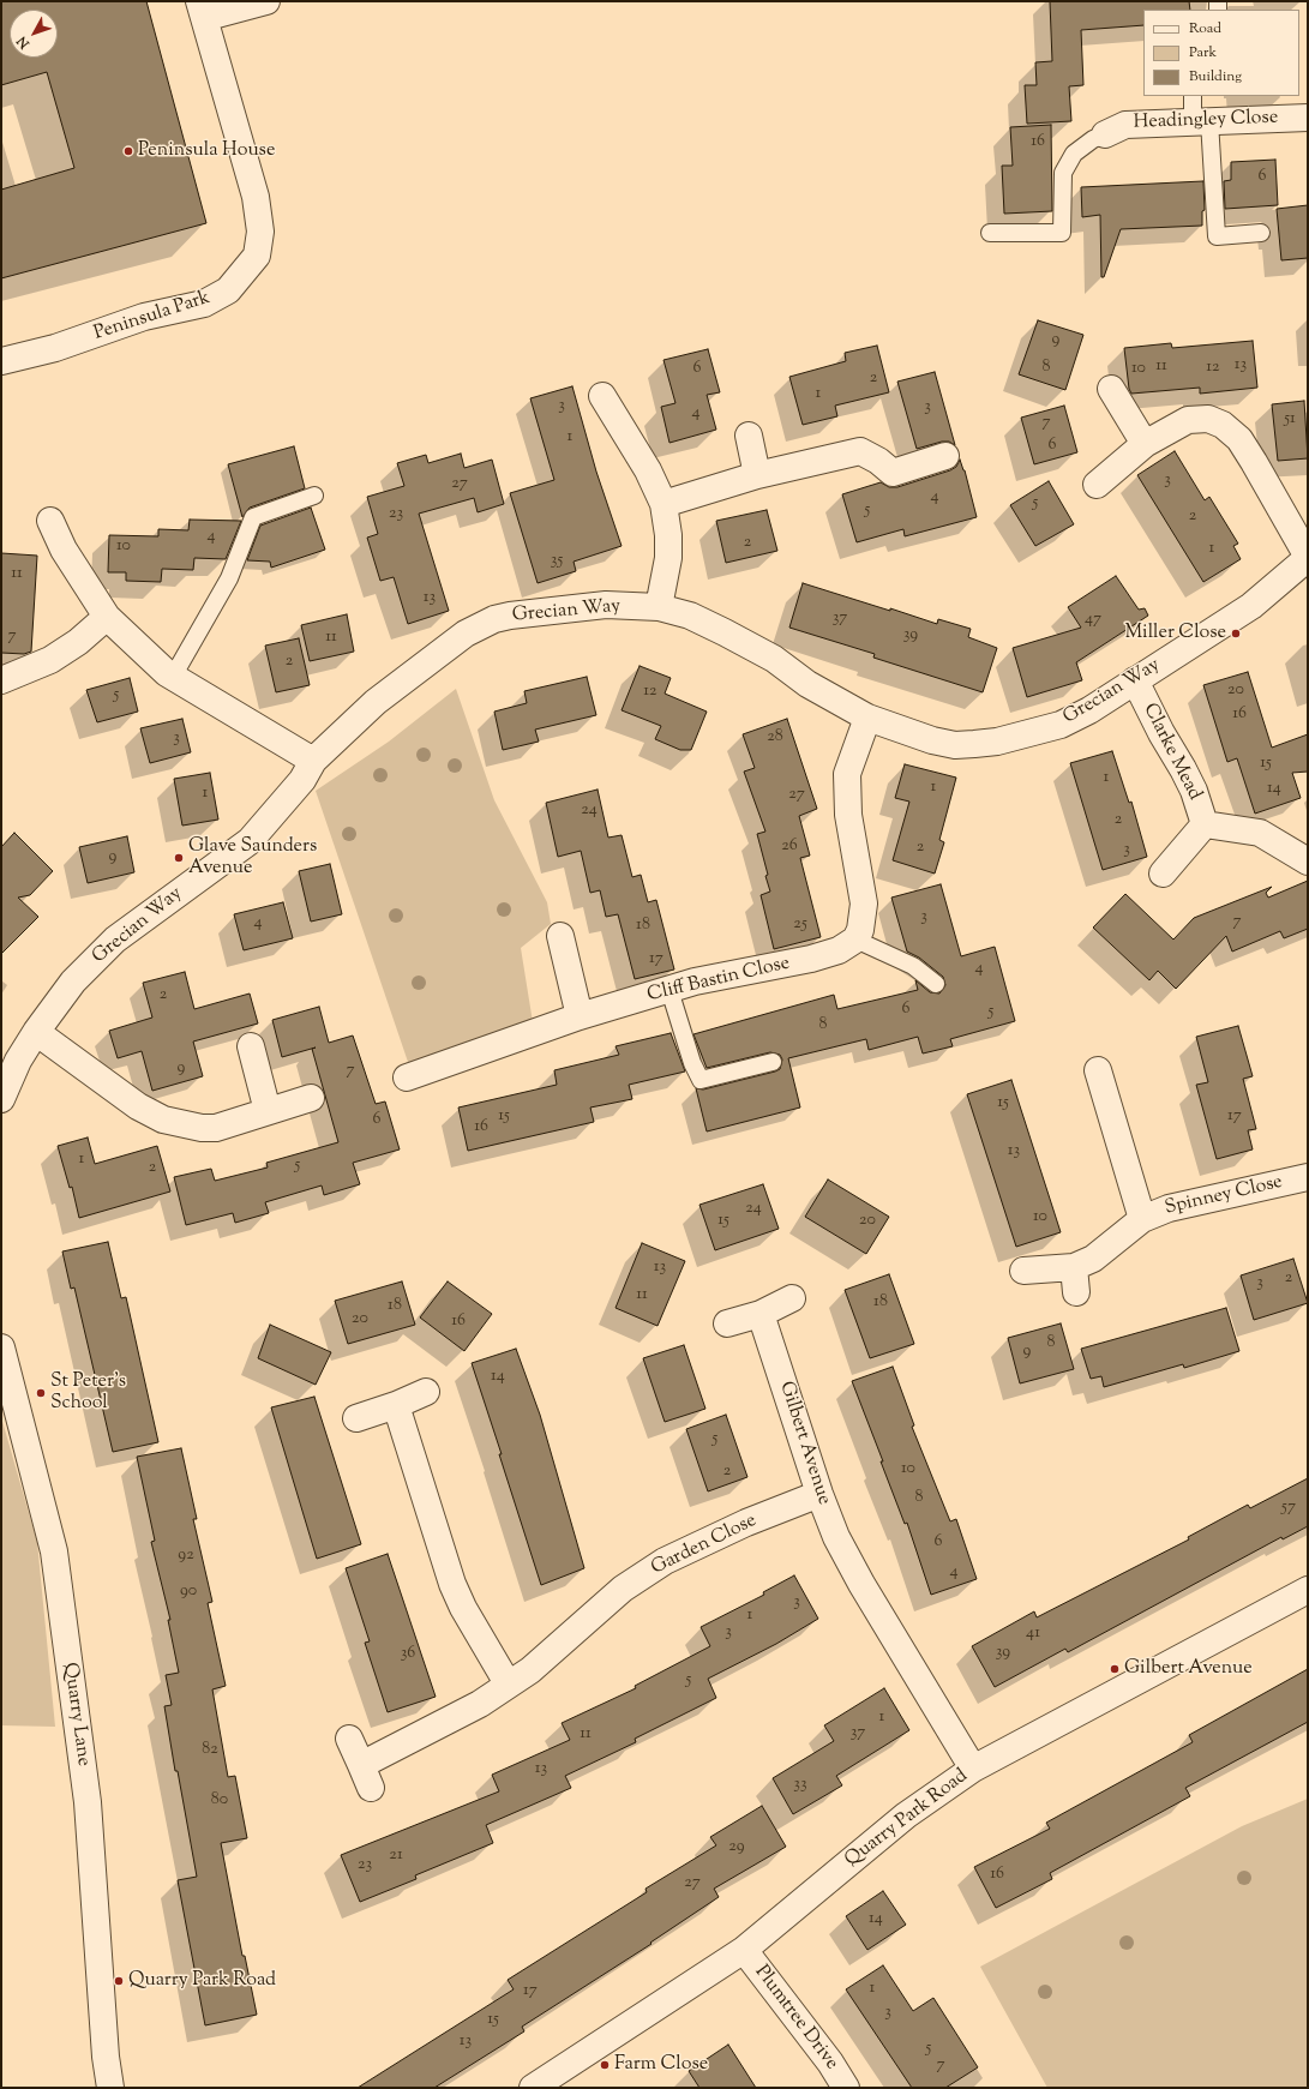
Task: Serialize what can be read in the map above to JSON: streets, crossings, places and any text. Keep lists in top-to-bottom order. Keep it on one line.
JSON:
{"streets":{"street":["Headingley Close","Peninsula Park","Grecian Way","Clarke Mead","Cliff Bastin Close","Spinney Close","Gilbert Avenue","Garden Close","Quarry Lane","Quarry Park Road","Plumtree Drive"]},"crossings":[["Grecian Way","Clarke Mead"],["Gilbert Avenue","Garden Close"],["Gilbert Avenue","Quarry Park Road"],["Quarry Park Road","Plumtree Drive"]],"places":["Peninsula House","Miller Close","Glave Saunders Avenue","St Peter's School","Gilbert Avenue","Quarry Park Road","Farm Close"],"house_numbers":["16","6","9","13","11","8","12","6","10","2","1","3","3","4","51","7","1","6","3","27","4","5","5","23","2","4","2","10","1","35","11","13","37","47","39","7","11","2","20","12","5","16","28","3","15","1","1","14","1","27","24","2","26","2","3","9","3","7","4","25","18","17","4","2","6","5","8","9","7","15","15","17","6","16","13","1","5","2","24","10","15","20","13","2","3","11","18","18","20","16","8","9","14","5","10","2","8","57","6","92","4","90","3","1","3","41","39","36","5","1","37","11","82","13","33","80","29","21","23","16","27","14","1","17","3","15","13","5","7"],"legend":["Road","Park","Building"],"north":"bottom left"}
